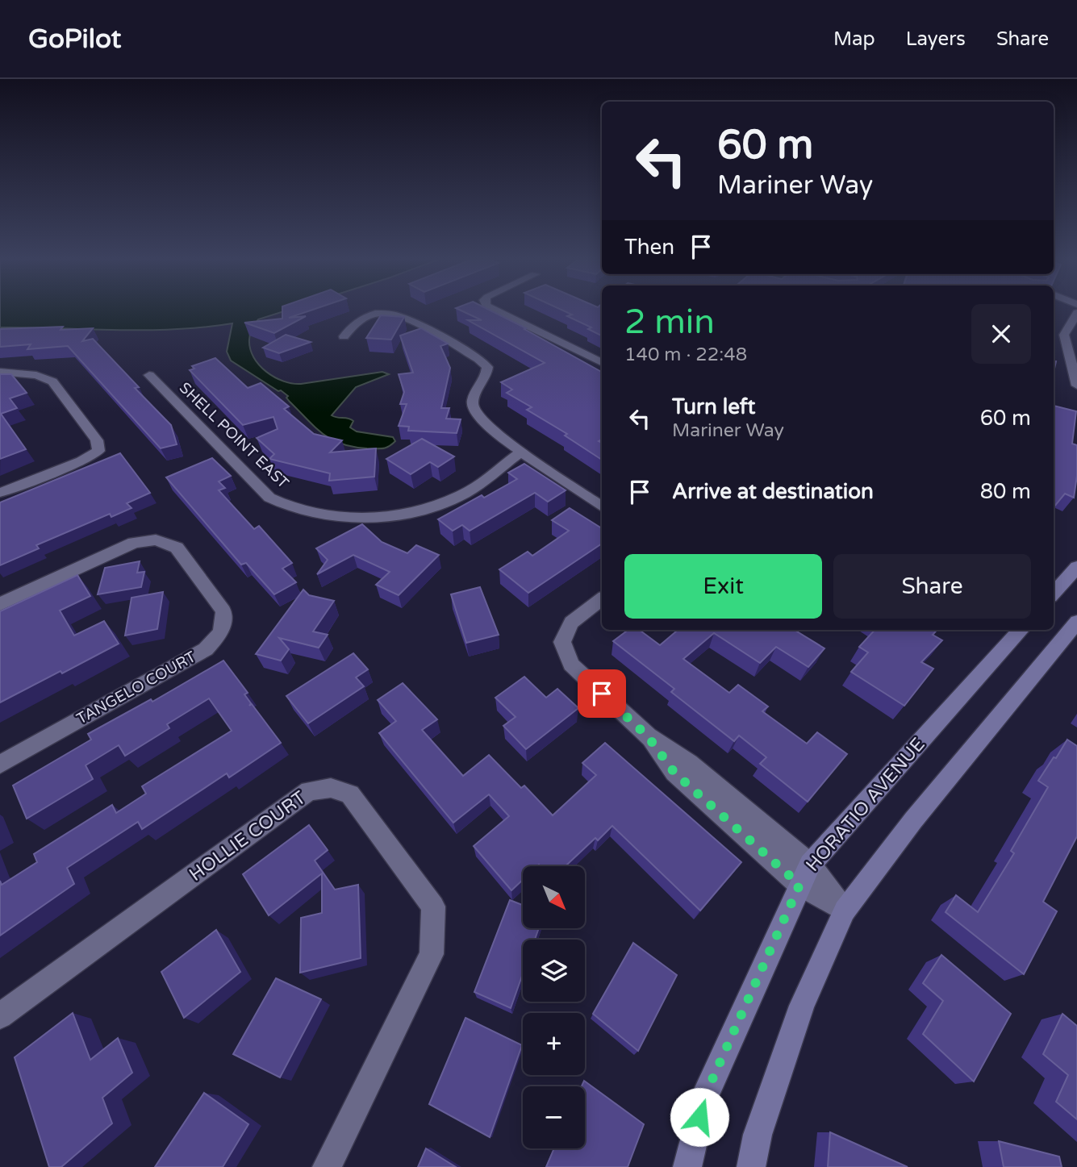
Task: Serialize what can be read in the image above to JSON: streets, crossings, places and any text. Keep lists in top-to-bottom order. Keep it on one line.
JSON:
{"streets":{"main road":["HORATIO AVENUE"],"street":["SHELL POINT EAST","TANGELO COURT","HOLLIE COURT"]},"north":"bottom right","page":{"header":"GoPilot","nav":["Map","Layers","Share"],"turn":["60 m","Mariner Way"],"then":"Then","heading":["2 min","140 m · 22:48"],"list":[{"name":"Turn left","note":"Mariner Way","value":"60 m"},{"name":"Arrive at destination","value":"80 m"}],"buttons":["Exit","Share"],"map_buttons":["+","−"]}}
